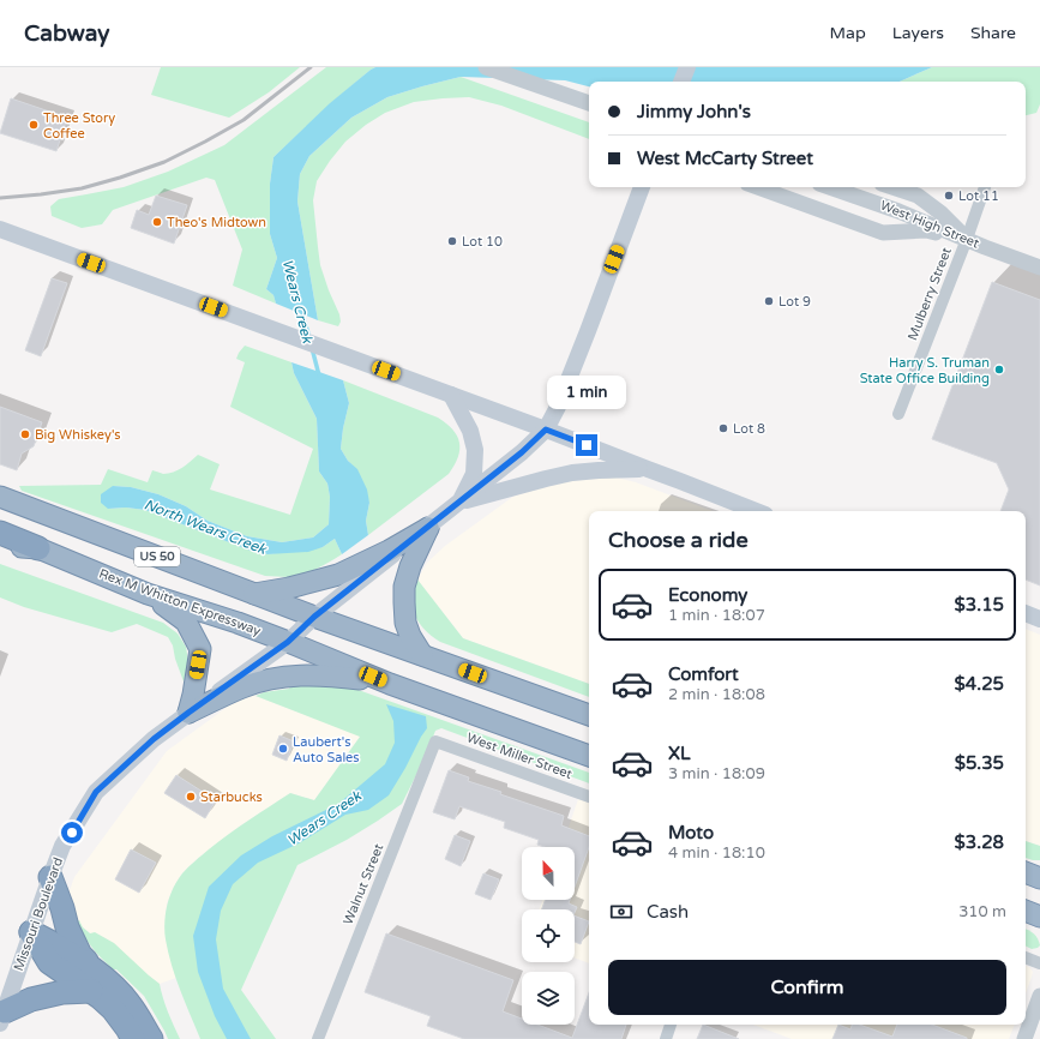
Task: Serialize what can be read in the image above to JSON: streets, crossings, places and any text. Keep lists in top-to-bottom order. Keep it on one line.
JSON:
{"streets":{"highway":["US 50","Rex M Whitton Expressway"],"main road":["Missouri Boulevard"],"street":["West High Street","Mulberry Street","West Miller Street","Walnut Street"]},"crossings":[["West High Street","Mulberry Street"],["US 50","Missouri Boulevard"],["Rex M Whitton Expressway","Missouri Boulevard"],["West Miller Street","Walnut Street"]],"water":["Wears Creek","North Wears Creek"],"places":["Three Story Coffee","Lot 11","Theo's Midtown","Lot 10","Lot 9","Harry S. Truman State Office Building","Lot 8","Big Whiskey's","Laubert's Auto Sales","Starbucks"],"north":"top","page":{"header":"Cabway","nav":["Map","Layers","Share"],"banner":["Jimmy John's","West McCarty Street"],"bubble":"1 min","heading":"Choose a ride","list":[{"name":"Economy","note":"1 min · 18:07","value":"$3.15"},{"name":"Comfort","note":"2 min · 18:08","value":"$4.25"},{"name":"XL","note":"3 min · 18:09","value":"$5.35"},{"name":"Moto","note":"4 min · 18:10","value":"$3.28"}],"pay":["Cash","310 m"],"buttons":"Confirm"}}
